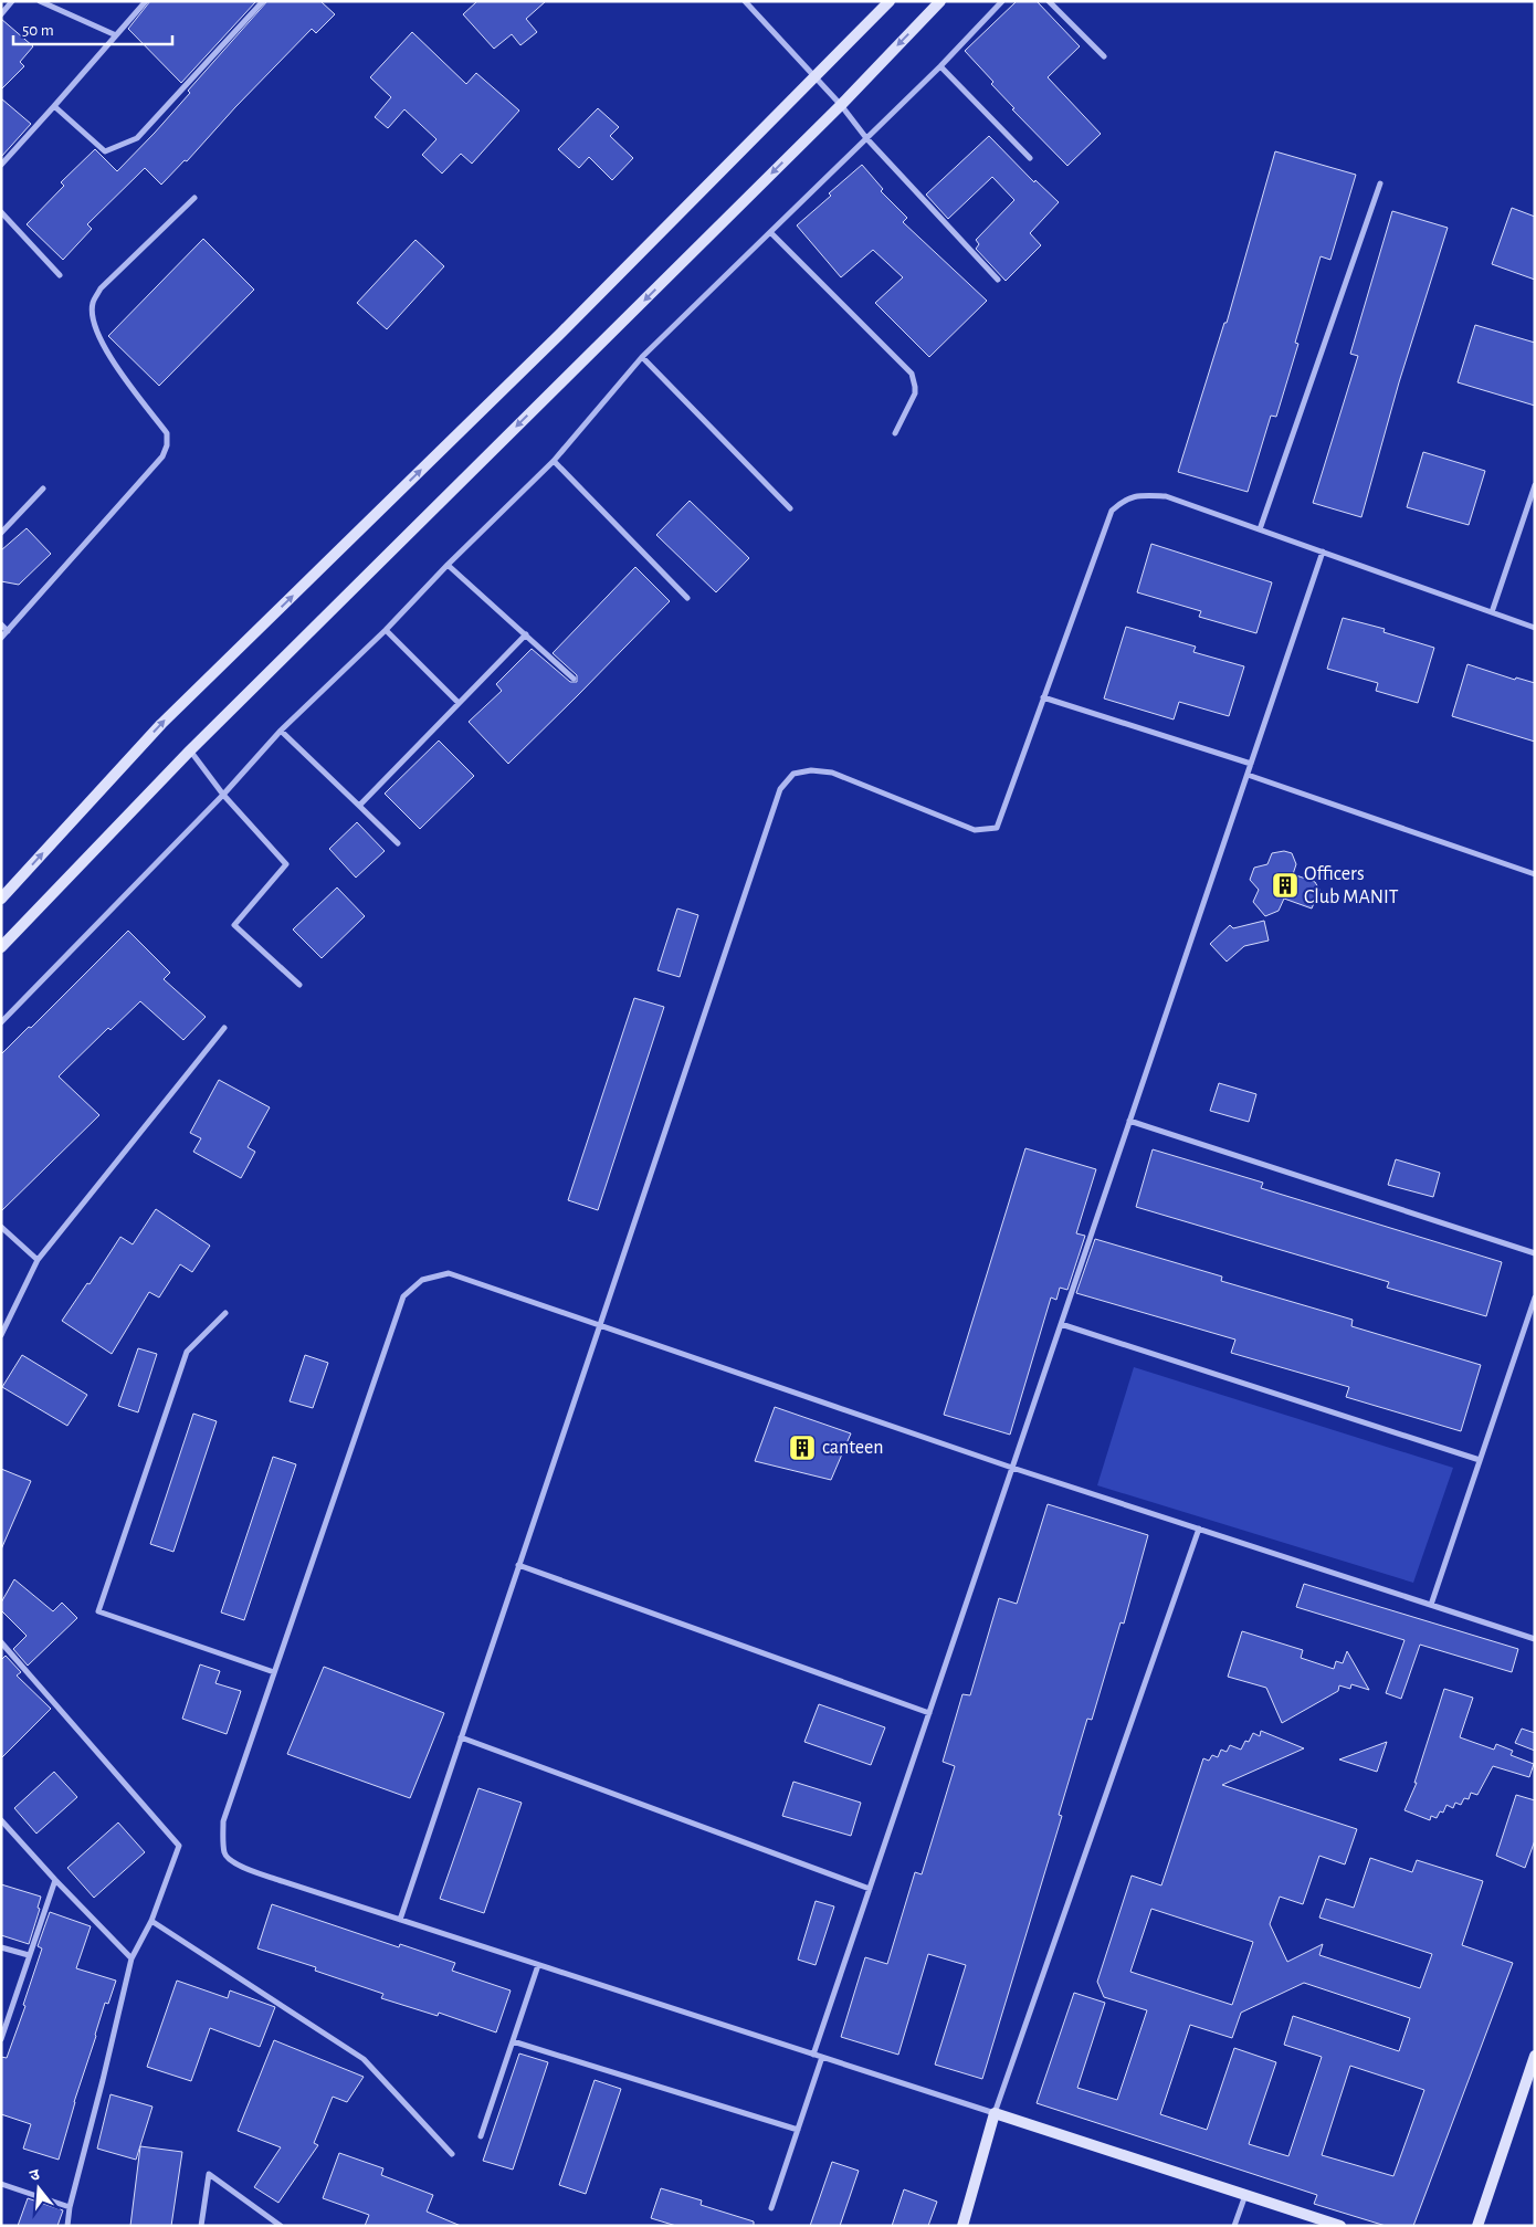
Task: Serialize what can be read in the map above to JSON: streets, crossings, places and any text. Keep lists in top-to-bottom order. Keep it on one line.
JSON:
{"places":{"building":["Officers Club MANIT","canteen"]},"scale_bar":"50 m","north":"top"}
